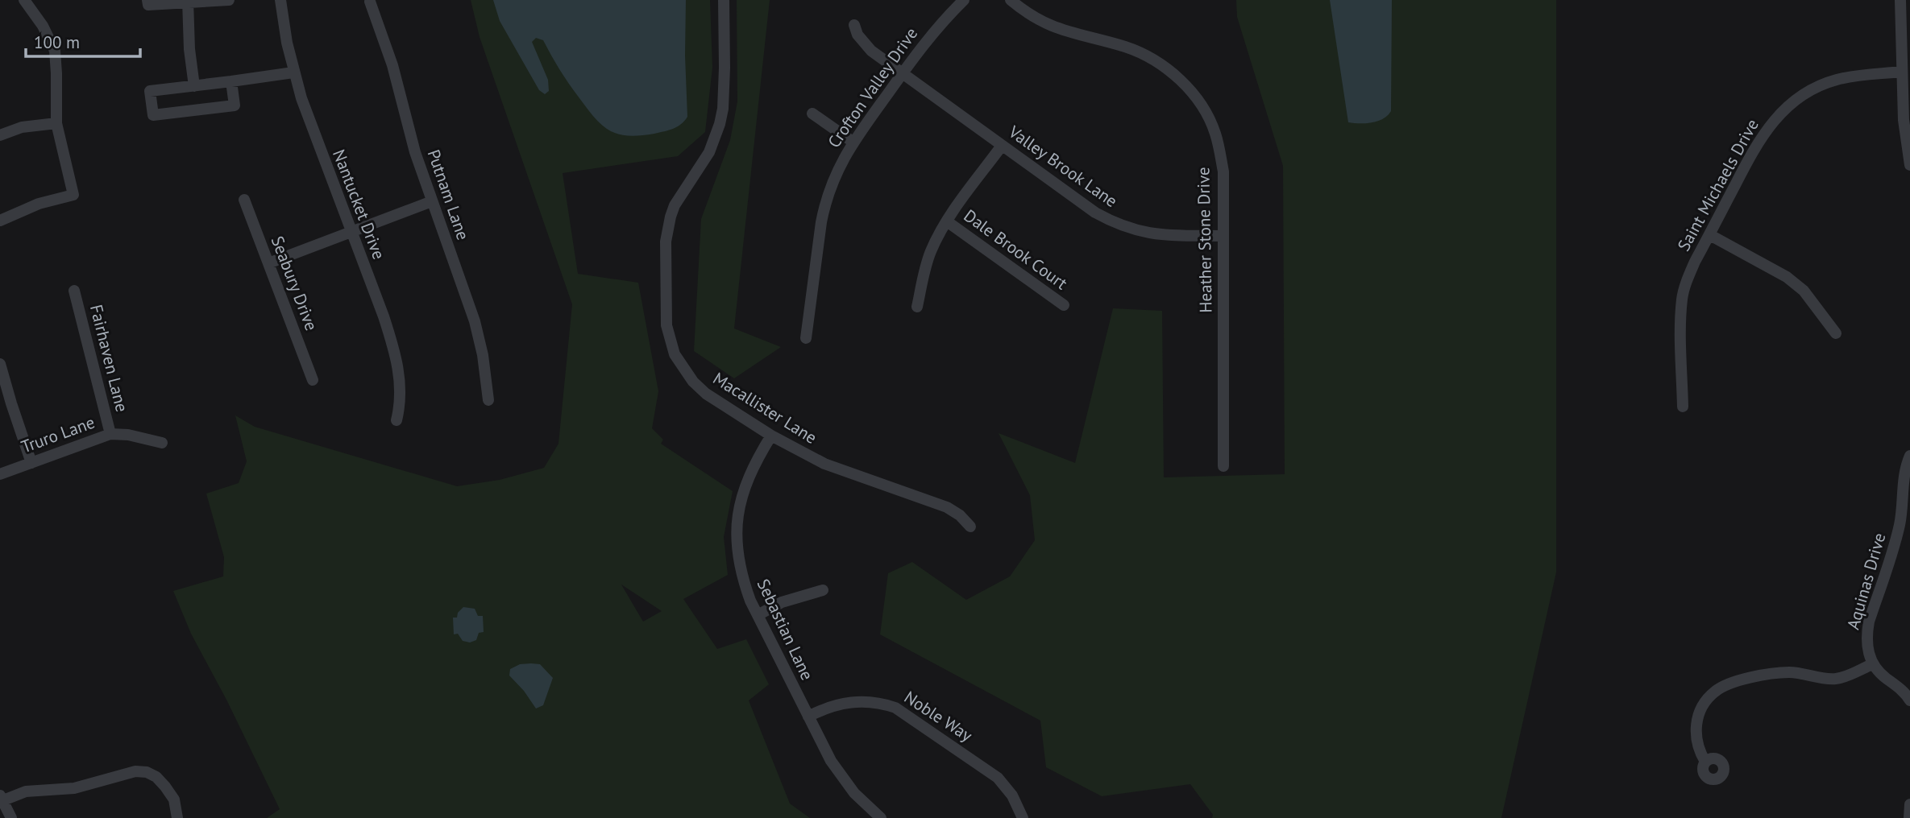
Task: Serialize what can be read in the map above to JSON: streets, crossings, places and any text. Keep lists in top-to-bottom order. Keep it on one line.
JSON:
{"streets":{"street":["Crofton Valley Drive","Valley Brook Lane","Saint Michaels Drive","Putnam Lane","Nantucket Drive","Heather Stone Drive","Dale Brook Court","Seabury Drive","Fairhaven Lane","Macallister Lane","Truro Lane","Aquinas Drive","Sebastian Lane","Noble Way"]},"crossings":[["Crofton Valley Drive","Valley Brook Lane"],["Valley Brook Lane","Heather Stone Drive"],["Fairhaven Lane","Truro Lane"],["Macallister Lane","Sebastian Lane"],["Sebastian Lane","Noble Way"]],"scale_bar":"100 m"}
